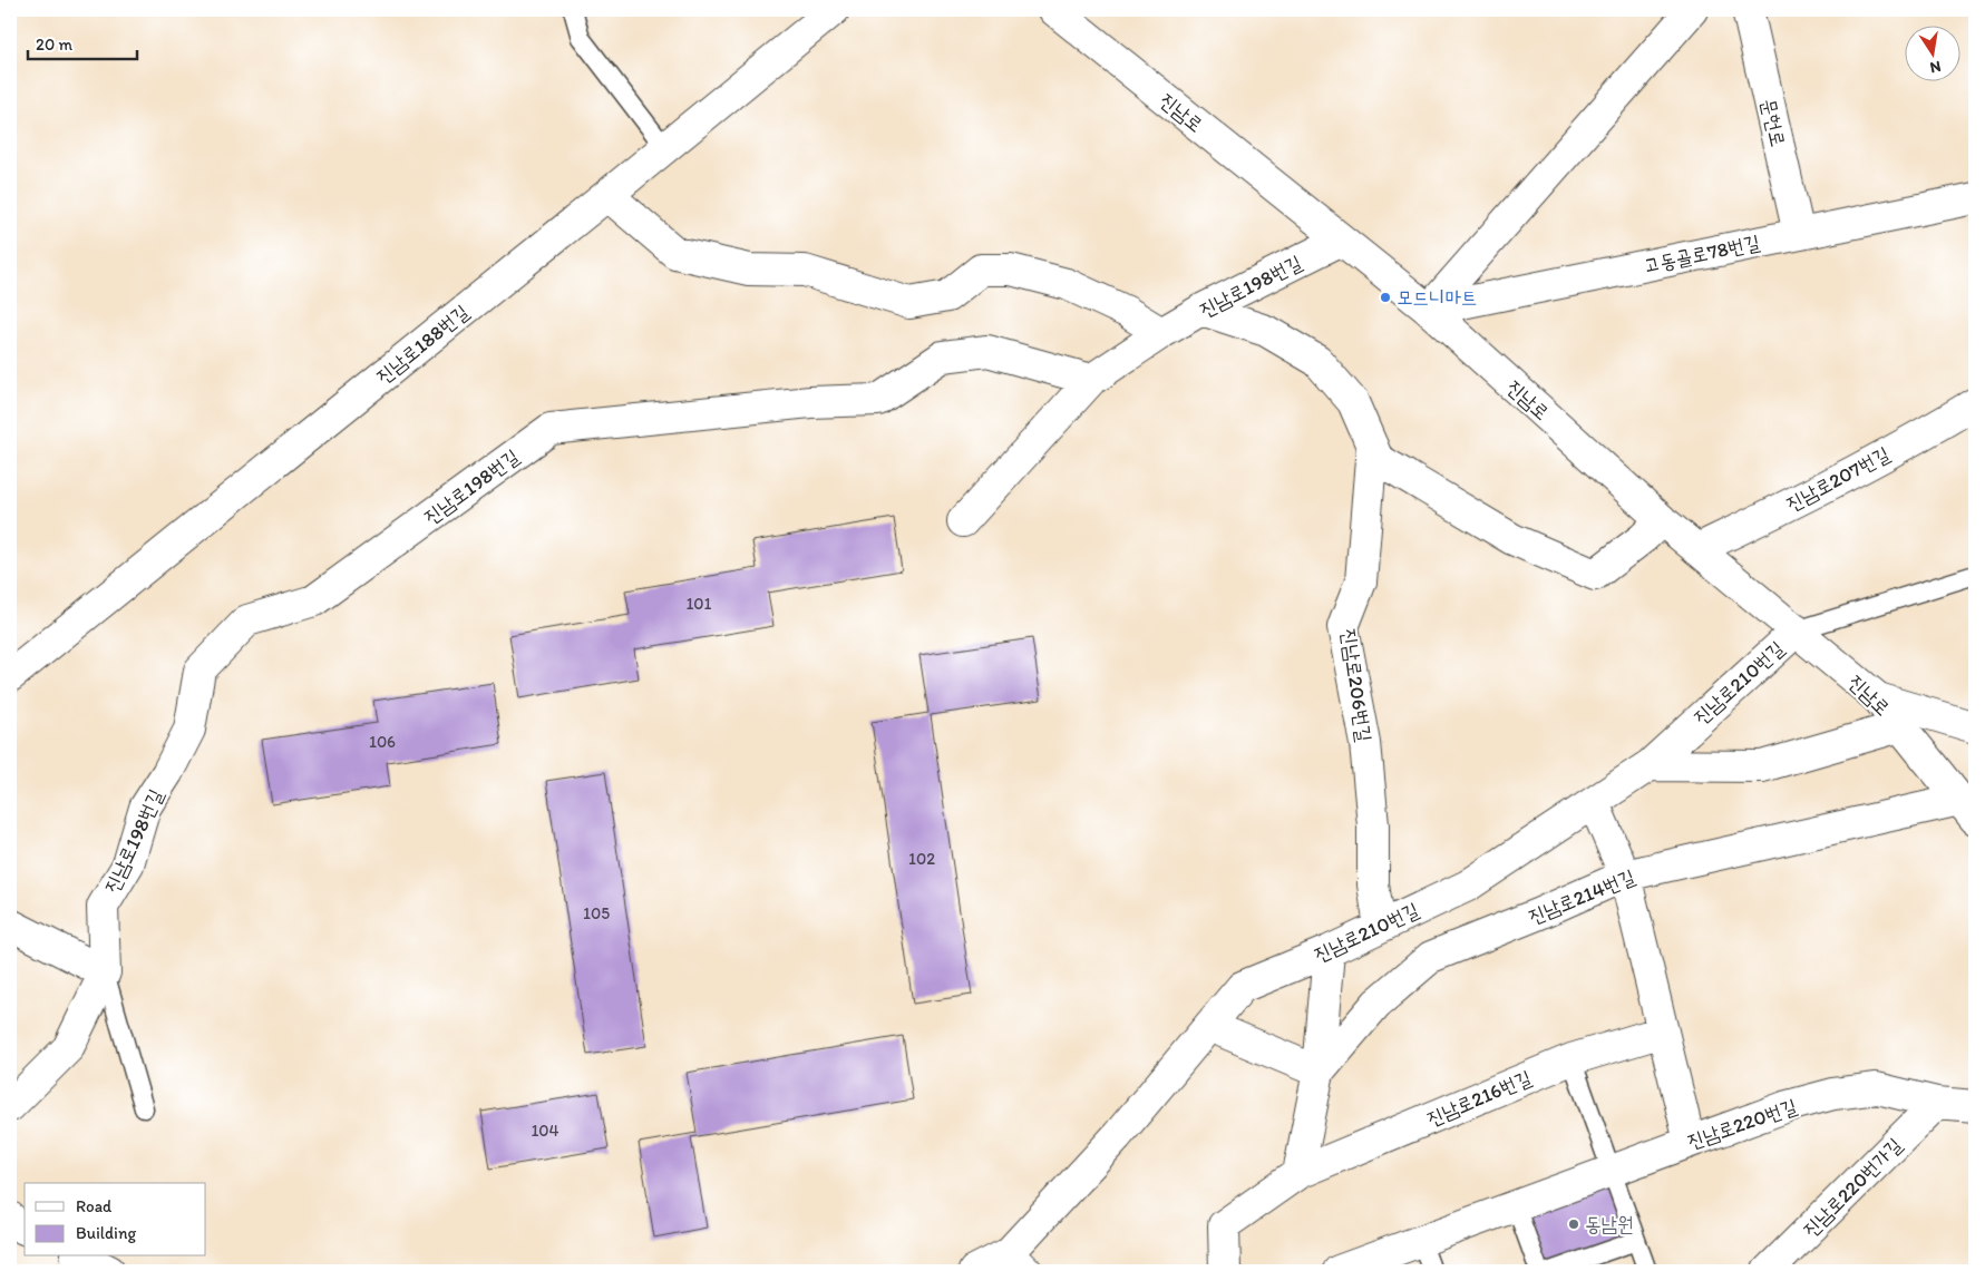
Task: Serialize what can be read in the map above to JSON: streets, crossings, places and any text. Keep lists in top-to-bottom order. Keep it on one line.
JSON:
{"streets":{"street":["진남로","문헌로","고동골로78번길","진남로198번길","진남로188번길","진남로207번길","진남로210번길","진남로206번길","진남로214번길","진남로216번길","진남로220번길","진남로220번가길"]},"crossings":[["진남로","고동골로78번길"],["진남로","진남로198번길"],["진남로","진남로207번길"],["진남로","진남로210번길"],["진남로","진남로206번길"],["진남로","진남로214번길"],["문헌로","고동골로78번길"],["진남로198번길","진남로206번길"],["진남로210번길","진남로206번길"],["진남로220번길","진남로220번가길"]],"places":["모드니마트","동남원"],"house_numbers":["101","106","102","105","104"],"legend":["Road","Building"],"scale_bar":"20 m","north":"bottom"}
